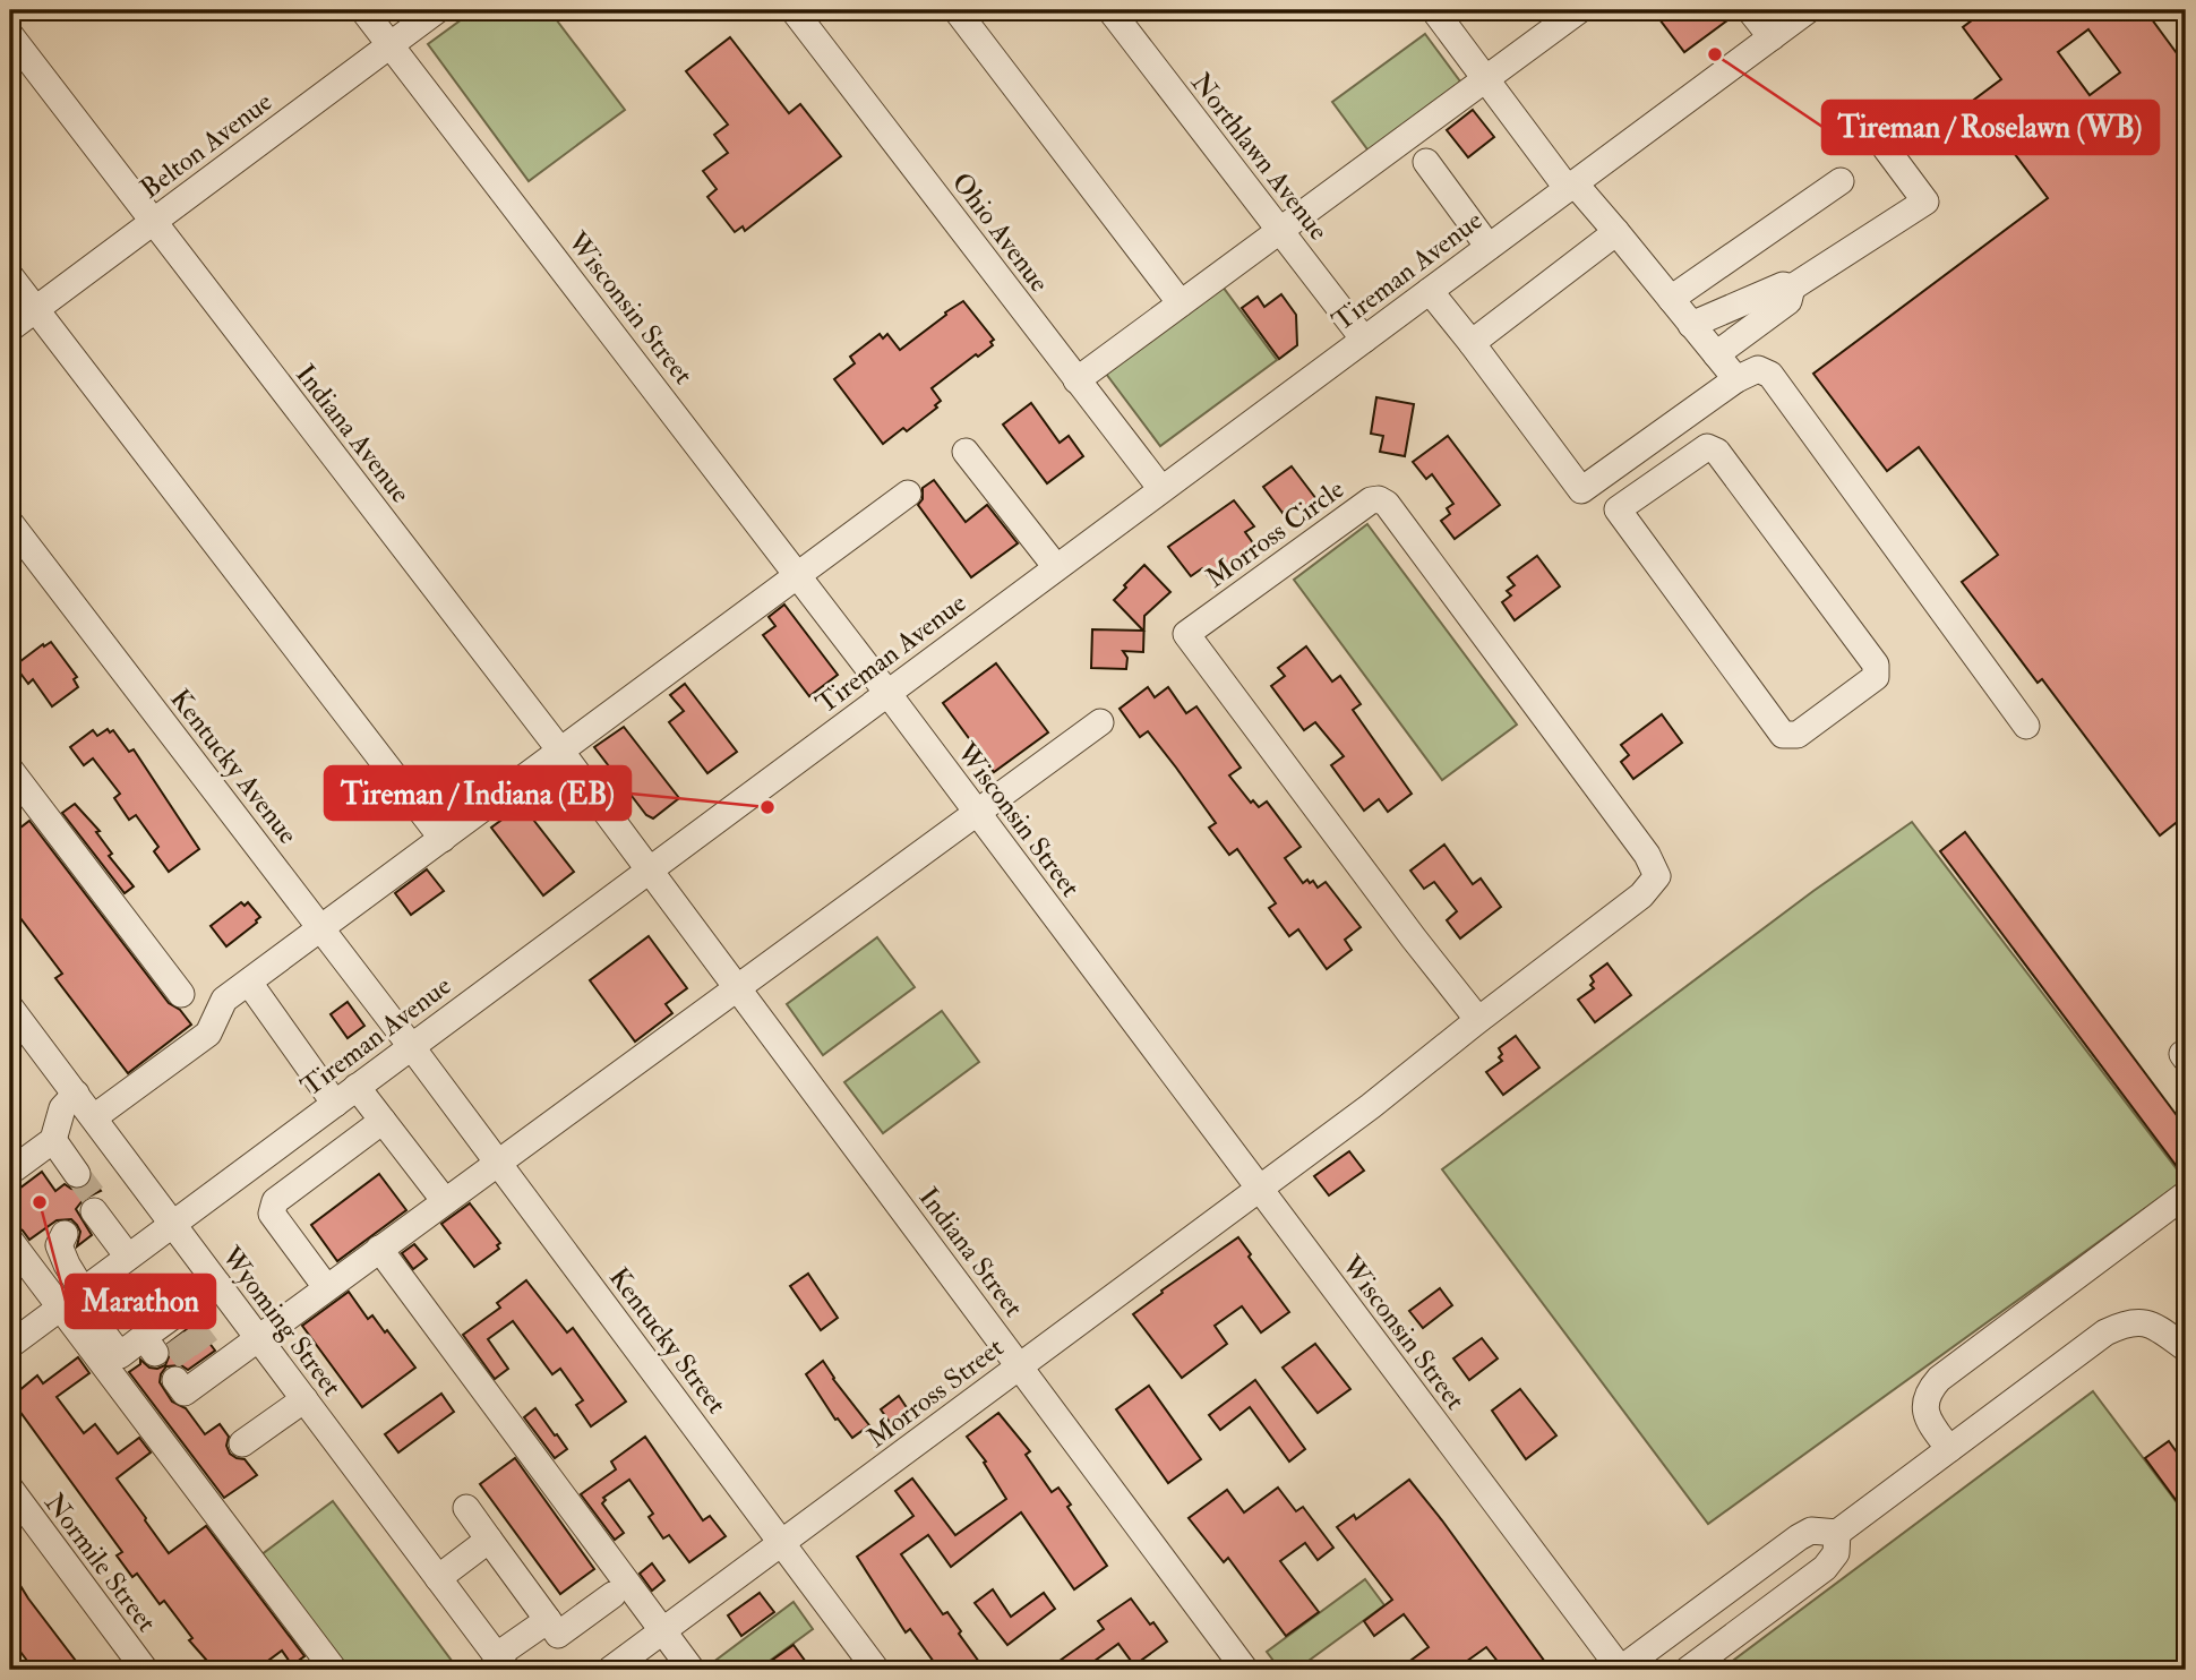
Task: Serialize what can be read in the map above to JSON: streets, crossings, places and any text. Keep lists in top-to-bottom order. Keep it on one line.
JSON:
{"streets":{"street":["Belton Avenue","Northlawn Avenue","Ohio Avenue","Tireman Avenue","Wisconsin Street","Indiana Avenue","Morross Circle","Kentucky Avenue","Indiana Street","Wyoming Street","Kentucky Street","Morross Street","Normile Street"]},"crossings":[["Belton Avenue","Wisconsin Street"],["Belton Avenue","Indiana Avenue"],["Northlawn Avenue","Tireman Avenue"],["Ohio Avenue","Tireman Avenue"],["Tireman Avenue","Wisconsin Street"],["Tireman Avenue","Indiana Avenue"],["Tireman Avenue","Kentucky Avenue"],["Tireman Avenue","Indiana Street"],["Tireman Avenue","Wyoming Street"],["Tireman Avenue","Kentucky Street"],["Wisconsin Street","Morross Street"],["Indiana Avenue","Indiana Street"],["Morross Circle","Morross Street"],["Kentucky Avenue","Kentucky Street"],["Indiana Street","Morross Street"],["Kentucky Street","Morross Street"]],"places":["Tireman / Roselawn (WB)","Tireman / Indiana (EB)","Marathon"]}
